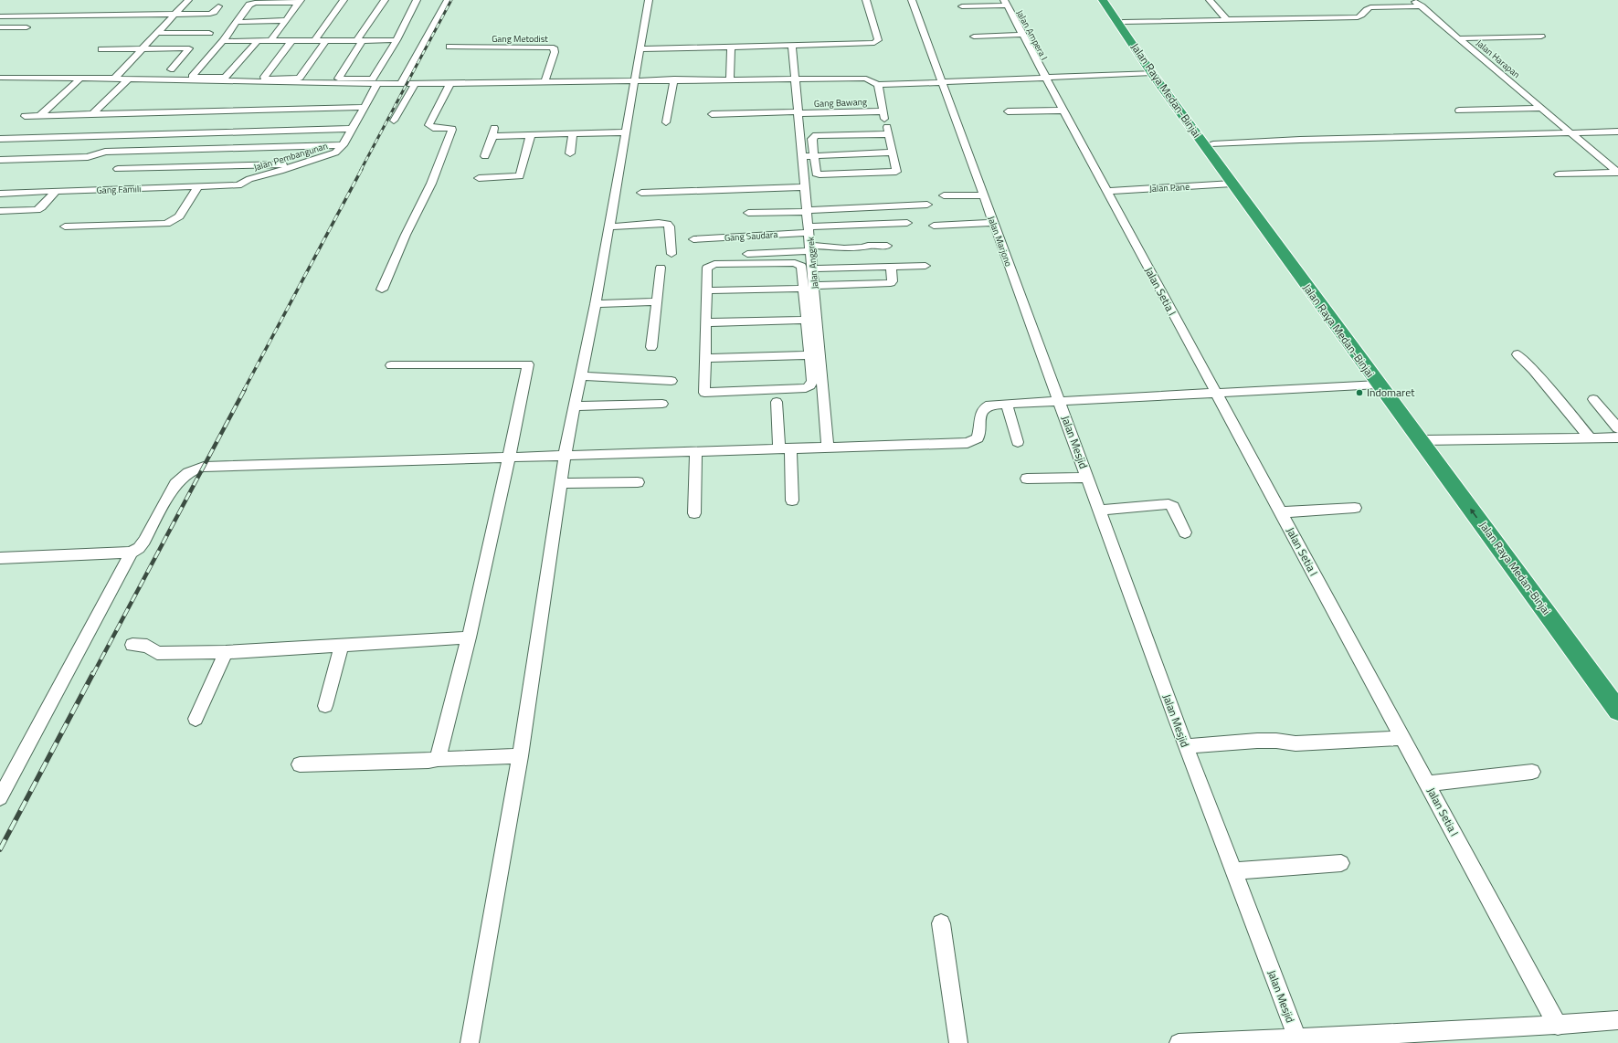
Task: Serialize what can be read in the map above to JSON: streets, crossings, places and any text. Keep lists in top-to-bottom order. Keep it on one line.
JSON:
{"streets":{"highway":["Jalan Raya Medan-Binjai"],"street":["Jalan Ampera I","Gang Metodist","Jalan Harapan","Gang Bawang","Jalan Pembangunan","Jalan Pane","Gang Famili","Gang Saudara","Jalan Marjono","Jalan Anggrek","Jalan Setia I","Jalan Mesjid"]},"crossings":[["Jalan Ampera I","Jalan Setia I"],["Jalan Raya Medan-Binjai","Jalan Pane"],["Gang Bawang","Jalan Anggrek"],["Jalan Pembangunan","Gang Famili"],["Jalan Pane","Jalan Setia I"],["Gang Saudara","Jalan Anggrek"],["Jalan Marjono","Jalan Mesjid"]],"places":["Indomaret"]}
